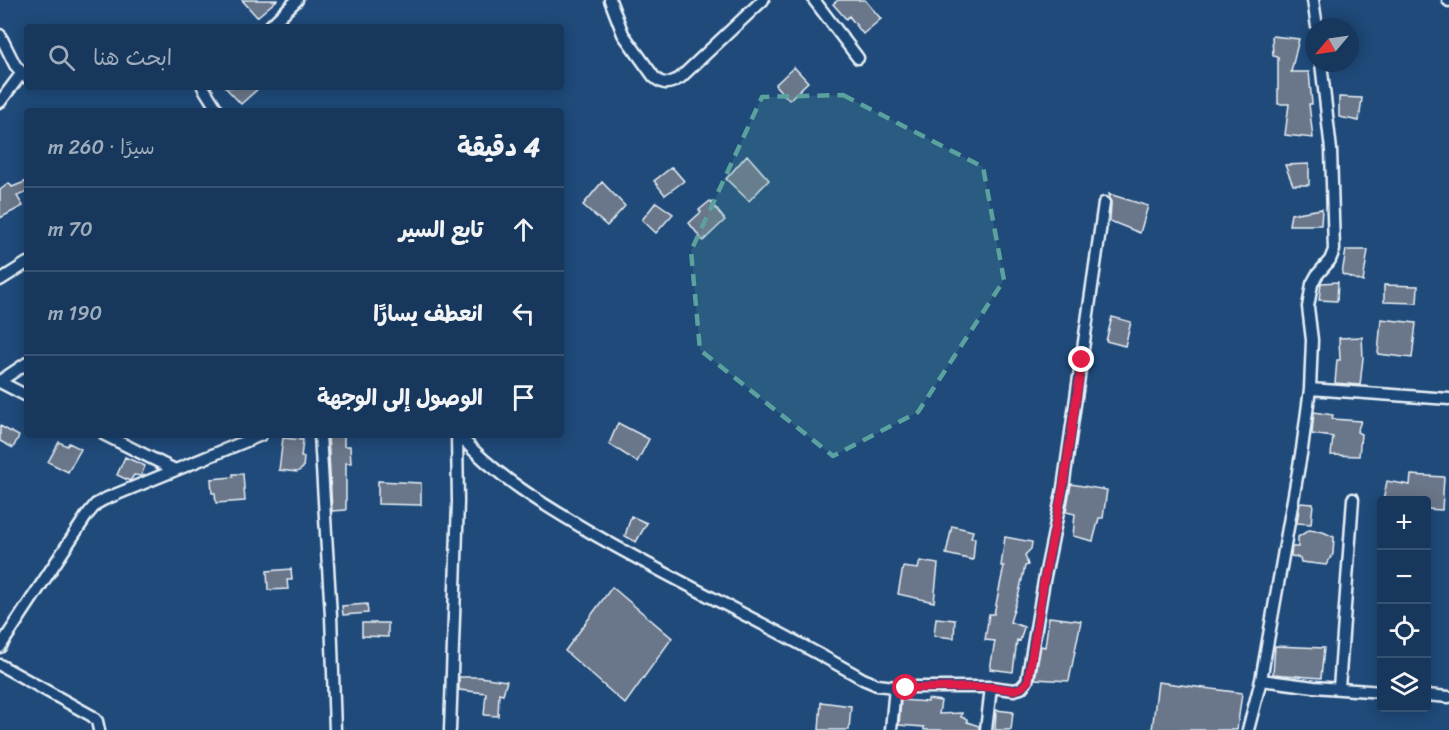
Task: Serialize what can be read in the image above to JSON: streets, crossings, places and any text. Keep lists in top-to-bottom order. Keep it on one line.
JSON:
{"north":"bottom left","page":{"search":"ابحث هنا","heading":["4 دقيقة","سيرًا · 260 m"],"list":[["تابع السير","70 m"],["انعطف يسارًا","190 m"],"الوصول إلى الوجهة"],"map_buttons":["+","−"]}}
